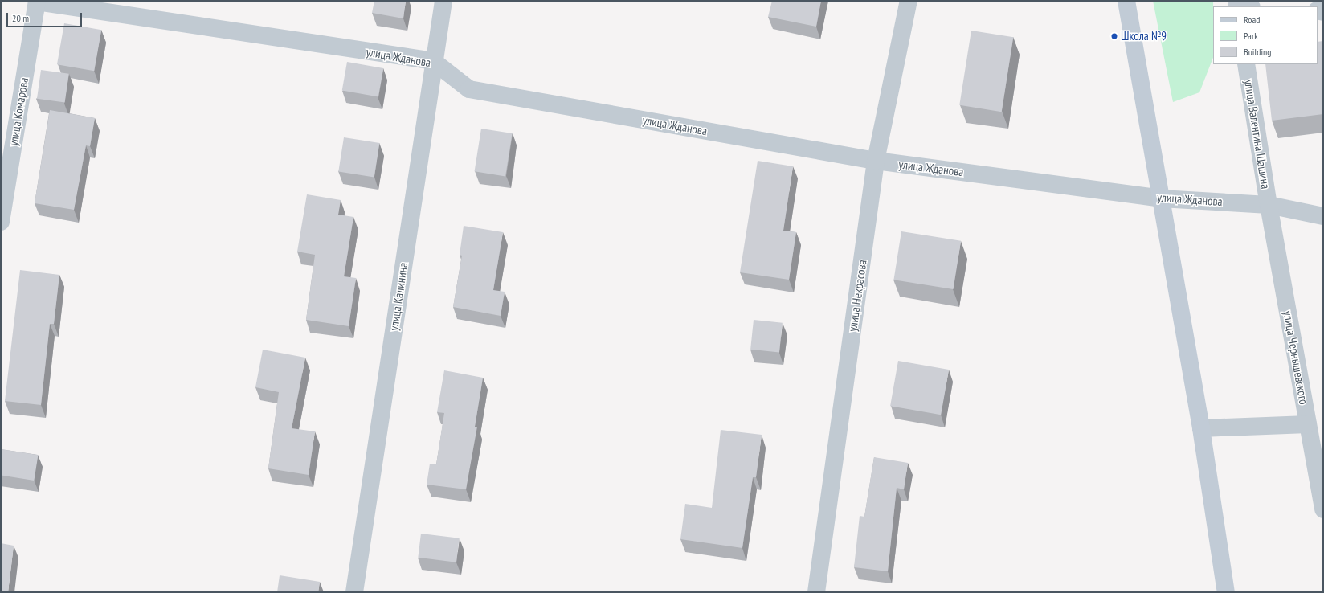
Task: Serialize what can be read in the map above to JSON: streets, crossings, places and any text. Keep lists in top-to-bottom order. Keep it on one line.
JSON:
{"streets":{"street":["улица Жданова","улица Комарова","улица Валентина Шашина","улица Некрасова","улица Калинина","улица Чернышевского"]},"crossings":[["улица Жданова","улица Комарова"],["улица Жданова","улица Валентина Шашина"],["улица Жданова","улица Некрасова"],["улица Жданова","улица Калинина"],["улица Жданова","улица Чернышевского"],["улица Валентина Шашина","улица Чернышевского"]],"places":["Школа №9"],"legend":["Road","Park","Building"],"scale_bar":"20 m"}
